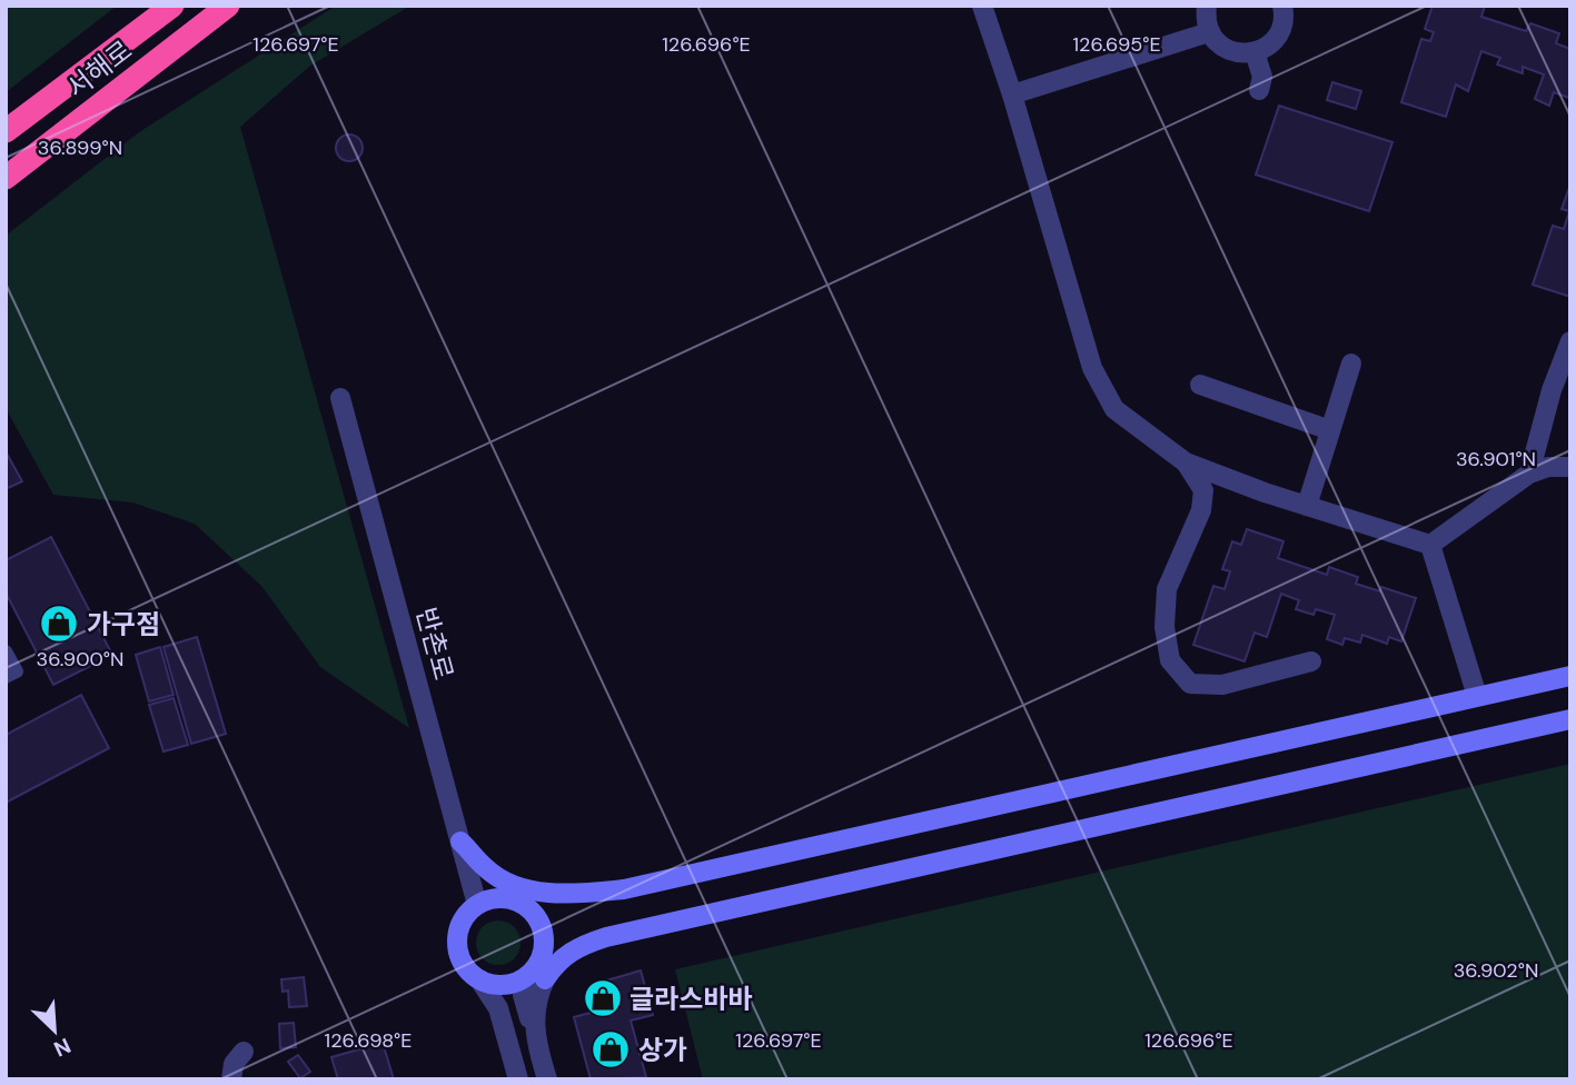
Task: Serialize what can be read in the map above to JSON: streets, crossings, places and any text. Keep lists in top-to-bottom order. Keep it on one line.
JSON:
{"streets":{"highway":["서해로"],"street":["반촌로"]},"places":{"shop":["가구점","글라스바바","상가"]},"north":"bottom right","coordinates":["126.697°E","126.696°E","126.695°E","36.899°N","36.901°N","36.900°N","36.902°N","126.698°E"]}
